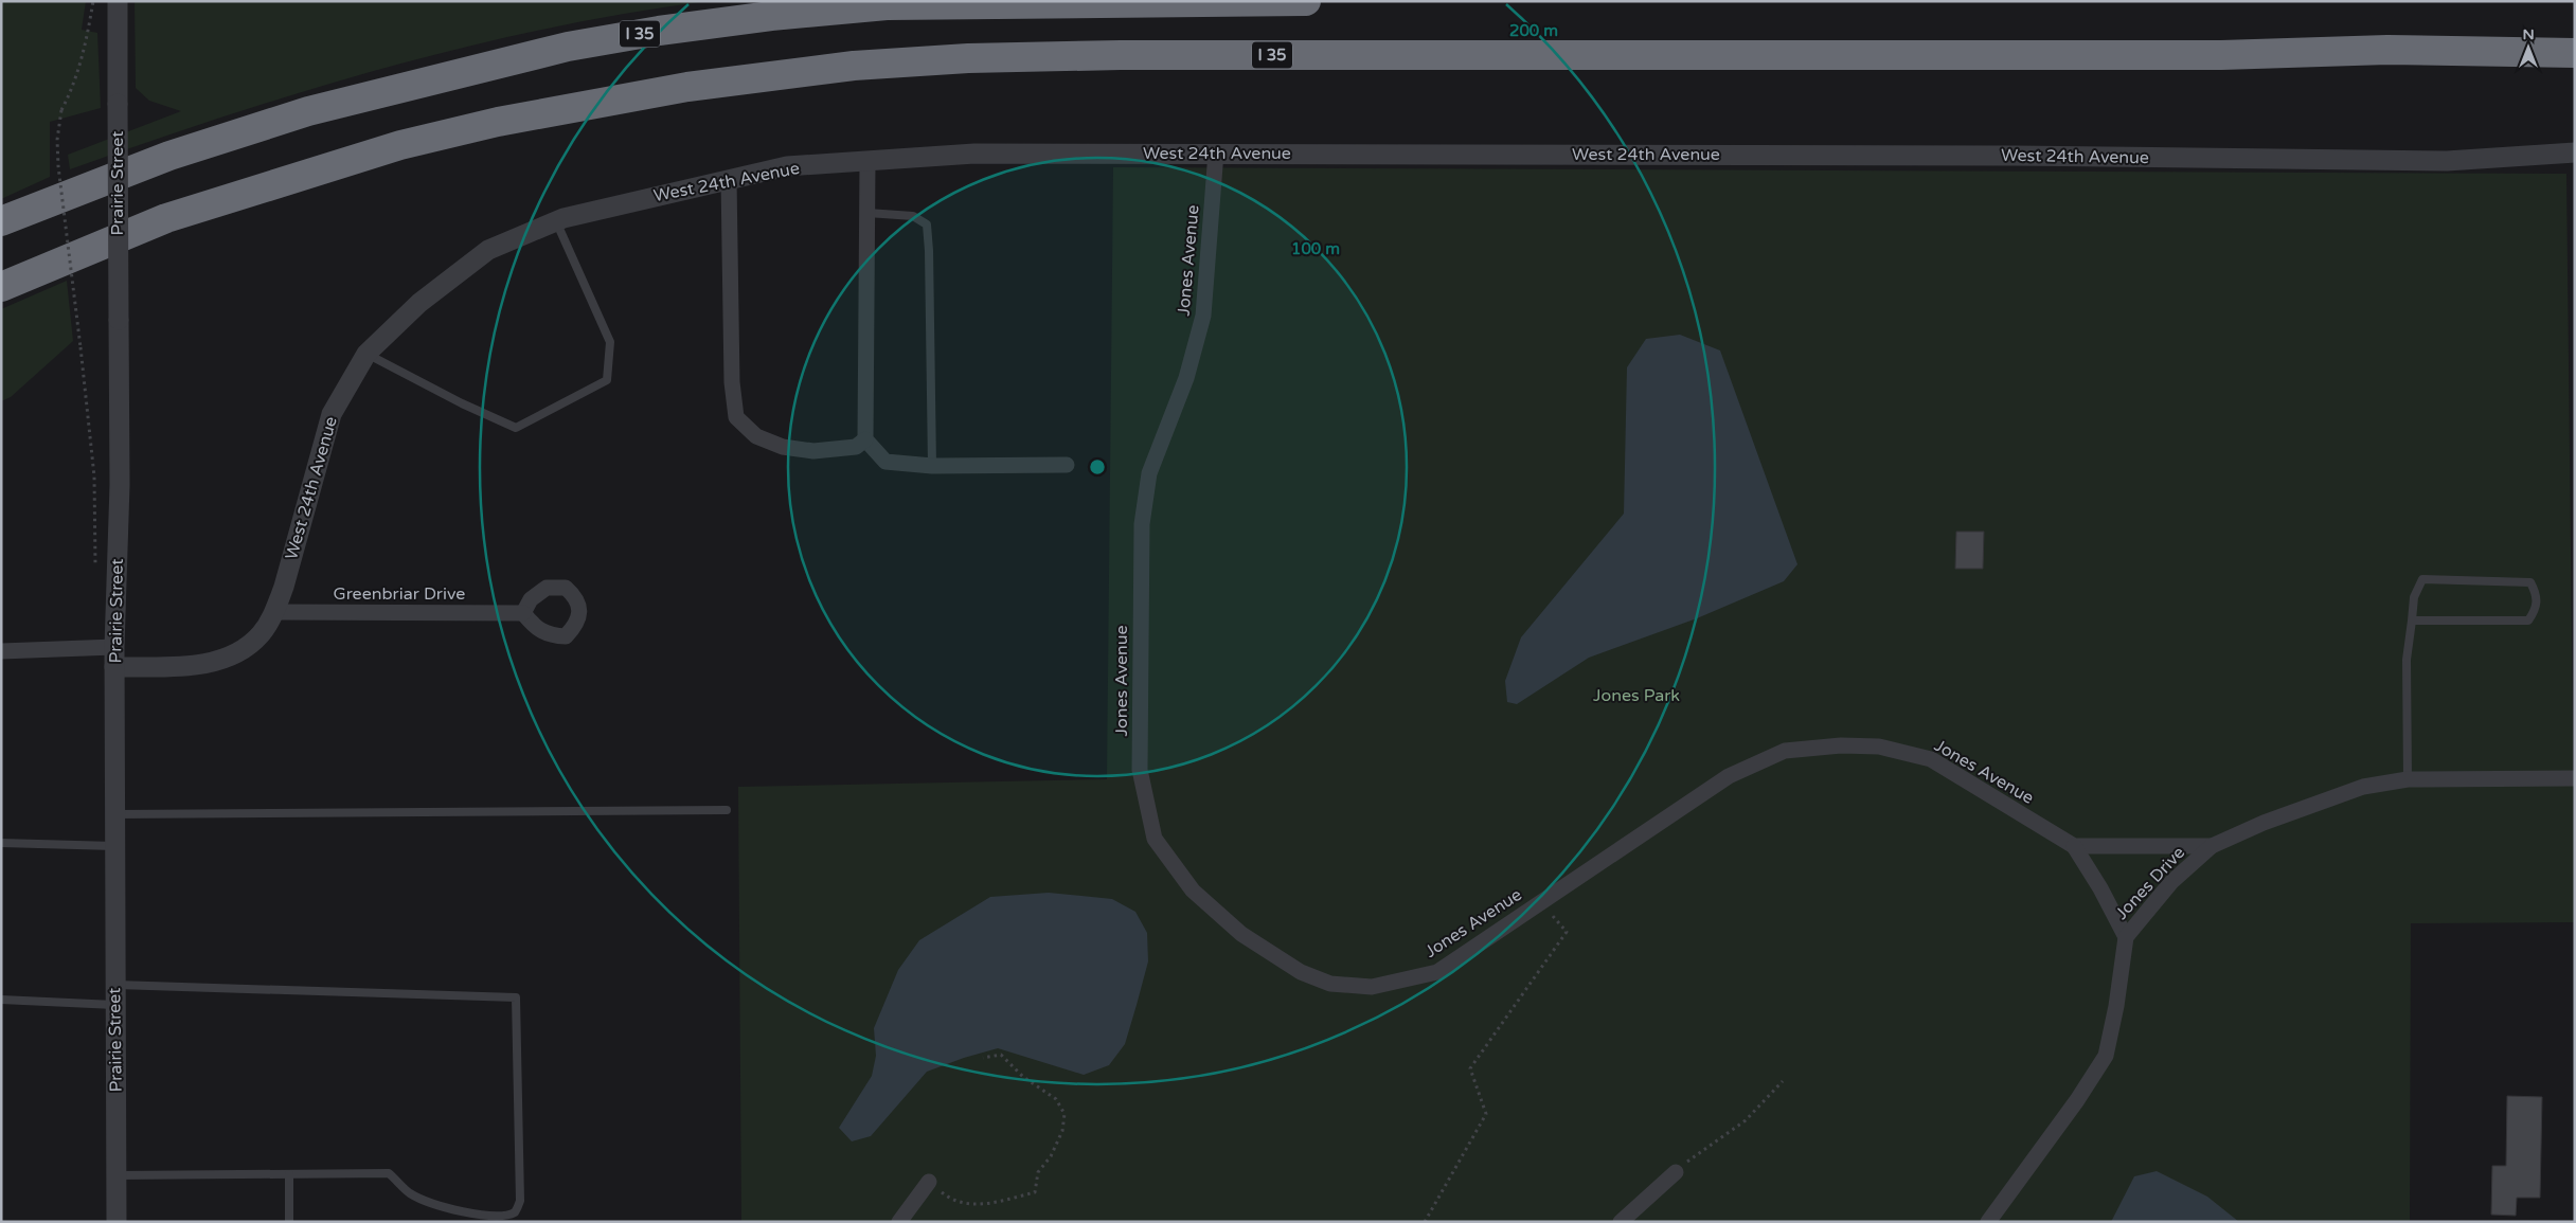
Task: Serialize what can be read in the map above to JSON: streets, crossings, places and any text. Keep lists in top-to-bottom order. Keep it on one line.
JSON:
{"streets":{"highway":["I 35"],"street":["West 24th Avenue","Prairie Street","Jones Avenue","Greenbriar Drive","Jones Drive"]},"crossings":[["West 24th Avenue","Prairie Street"],["West 24th Avenue","Jones Avenue"],["West 24th Avenue","Greenbriar Drive"]],"parks":["Jones Park"],"north":"top","rings":["200 m","100 m"]}
